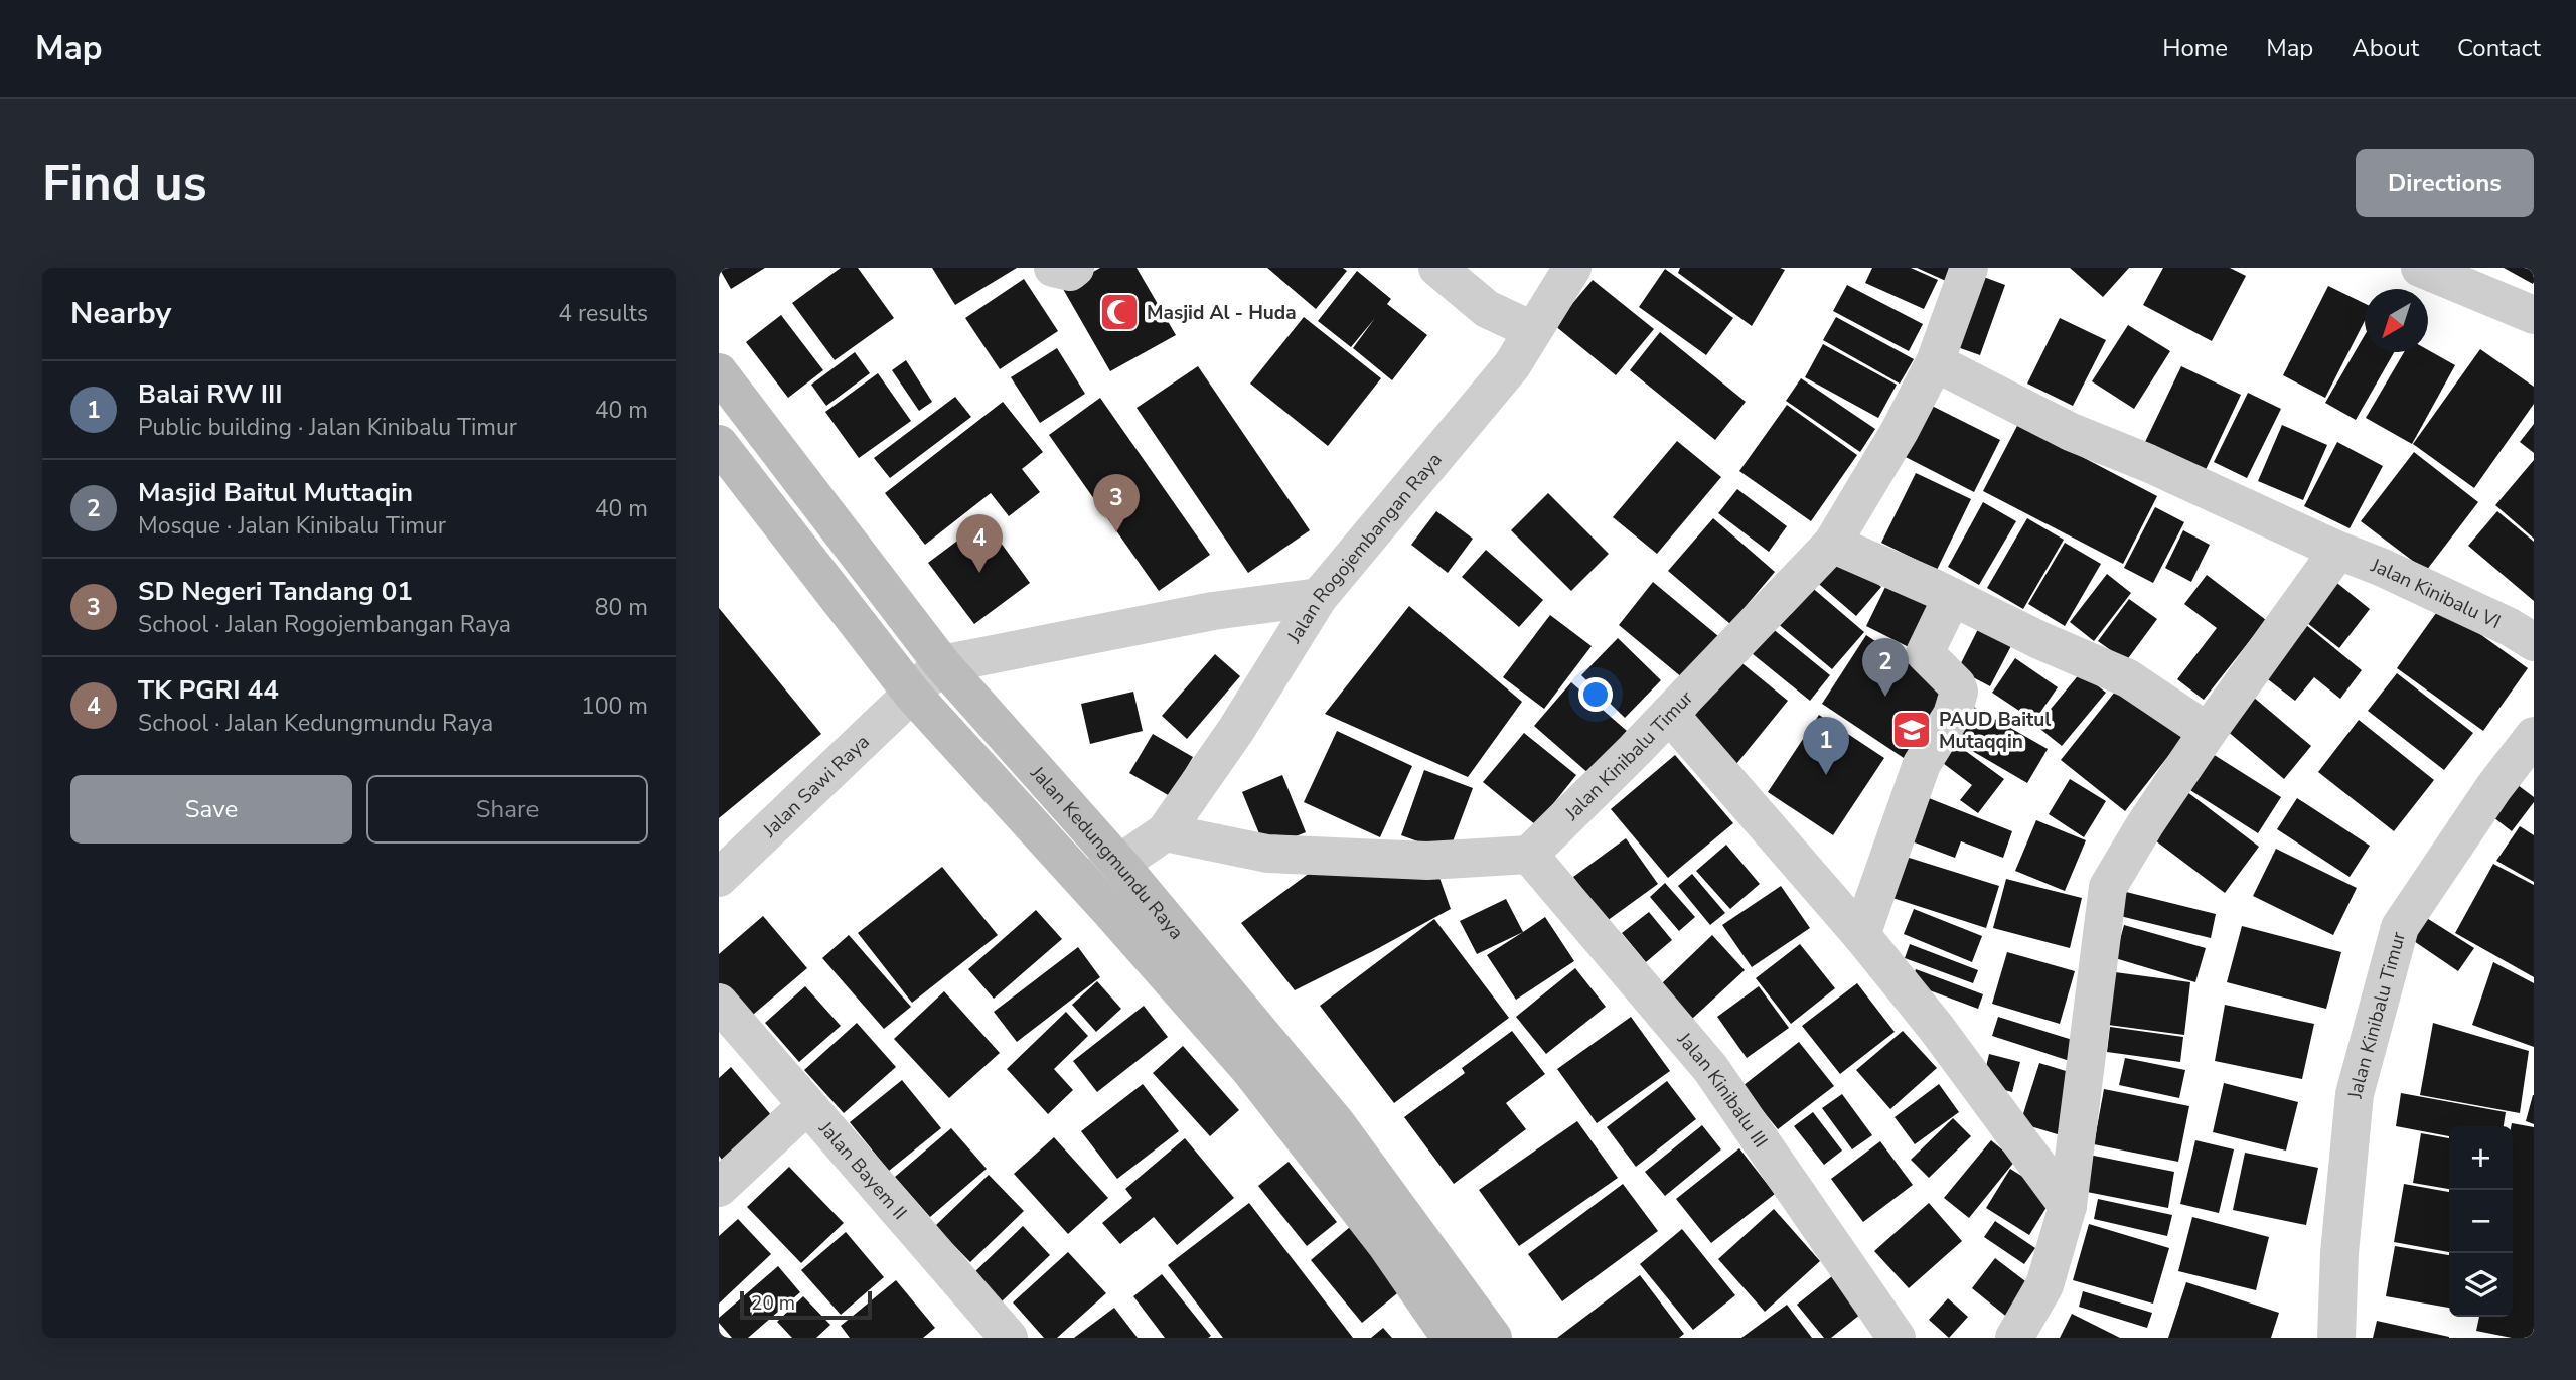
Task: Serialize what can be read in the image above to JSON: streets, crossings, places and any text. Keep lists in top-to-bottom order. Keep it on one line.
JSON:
{"streets":{"main road":["Jalan Kedungmundu Raya"],"street":["Jalan Rogojembangan Raya","Jalan Kinibalu VI","Jalan Kinibalu Timur","Jalan Sawi Raya","Jalan Kinibalu III","Jalan Bayem II"]},"crossings":[["Jalan Kinibalu VI","Jalan Kinibalu Timur"],["Jalan Kinibalu Timur","Jalan Kinibalu III"],["Jalan Sawi Raya","Jalan Kedungmundu Raya"]],"places":{"mosque":["Masjid Al - Huda"],"school or university":["PAUD Baitul Mutaqqin"]},"scale_bar":"20 m","north":"bottom left","page":{"header":"Map","nav":["Home","Map","About","Contact"],"buttons":["Directions",["Save","Share"]],"title":"Find us","heading":["Nearby","4 results"],"list":[{"mark":"1","name":"Balai RW III","note":"Public building · Jalan Kinibalu Timur","value":"40 m"},{"mark":"2","name":"Masjid Baitul Muttaqin","note":"Mosque · Jalan Kinibalu Timur","value":"40 m"},{"mark":"3","name":"SD Negeri Tandang 01","note":"School · Jalan Rogojembangan Raya","value":"80 m"},{"mark":"4","name":"TK PGRI 44","note":"School · Jalan Kedungmundu Raya","value":"100 m"}],"pins":["3","4","2","1"],"map_buttons":["+","−"],"scale":"20 m"}}
